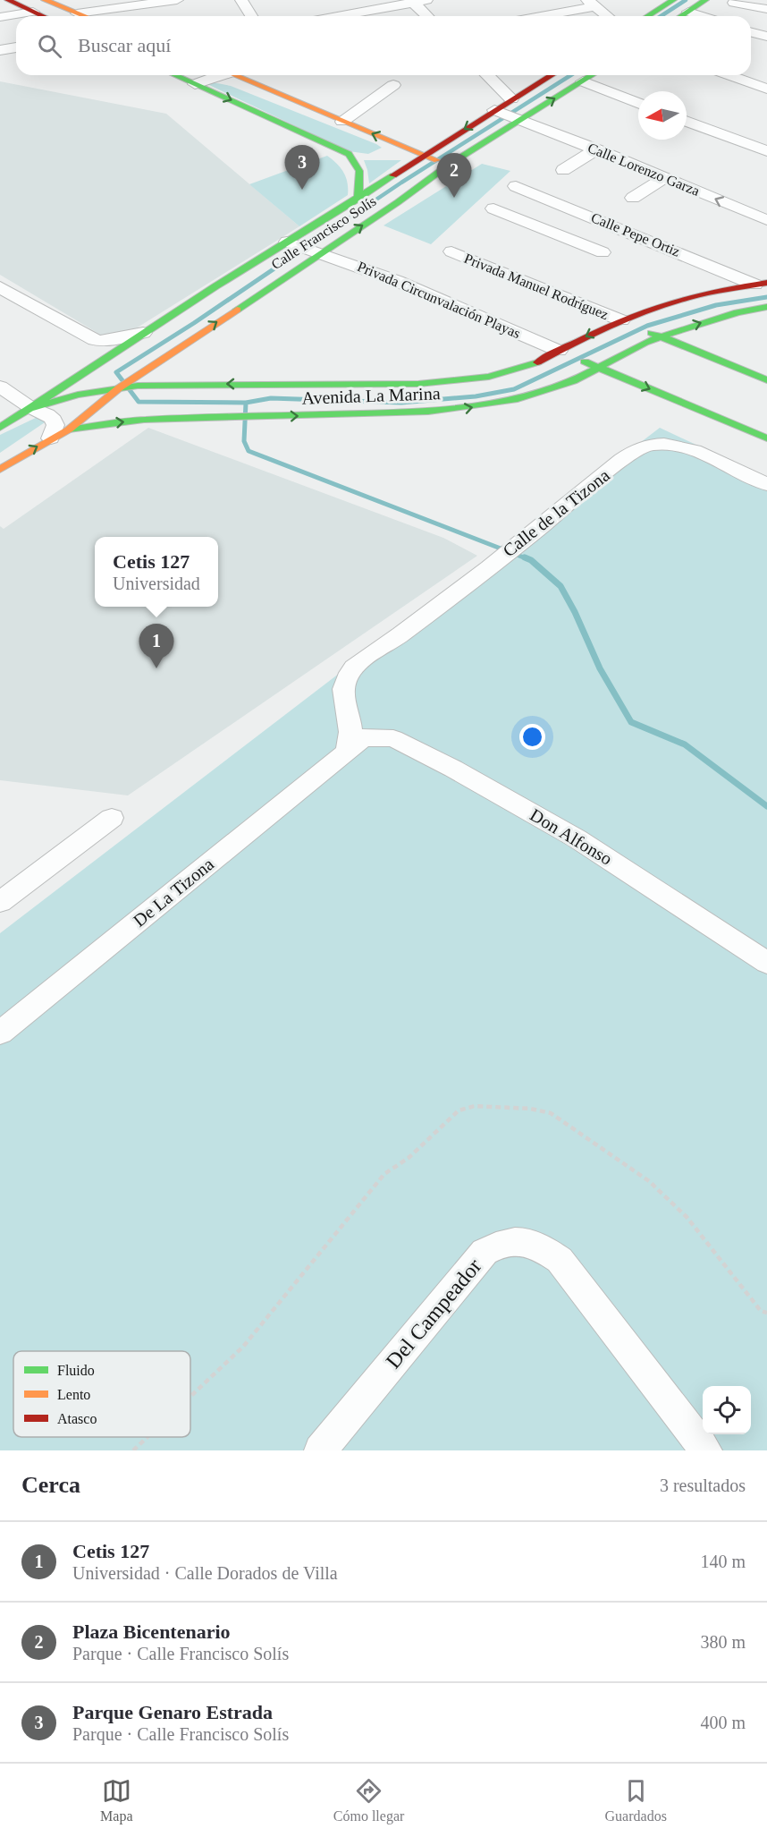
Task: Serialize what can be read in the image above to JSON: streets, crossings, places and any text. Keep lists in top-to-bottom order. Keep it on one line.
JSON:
{"streets":{"main road":["Calle Francisco Solís","Avenida La Marina"],"street":["Calle Lorenzo Garza","Calle Pepe Ortiz","Privada Manuel Rodríguez","Privada Circunvalación Playas","Calle de la Tizona","Don Alfonso","De La Tizona","Del Campeador"]},"crossings":[["Calle Lorenzo Garza","Calle Francisco Solís"],["Calle Francisco Solís","Privada Circunvalación Playas"],["Calle Francisco Solís","Avenida La Marina"],["Calle Pepe Ortiz","Avenida La Marina"],["Privada Manuel Rodríguez","Avenida La Marina"],["Privada Circunvalación Playas","Avenida La Marina"],["Calle de la Tizona","Don Alfonso"],["Calle de la Tizona","De La Tizona"],["Don Alfonso","De La Tizona"]],"legend":["Fluido","Lento","Atasco"],"north":"left","page":{"search":"Buscar aquí","pins":["3","2","1"],"popup":["Cetis 127","Universidad"],"heading":["Cerca","3 resultados"],"list":[{"mark":"1","name":"Cetis 127","note":"Universidad · Calle Dorados de Villa","value":"140 m"},{"mark":"2","name":"Plaza Bicentenario","note":"Parque · Calle Francisco Solís","value":"380 m"},{"mark":"3","name":"Parque Genaro Estrada","note":"Parque · Calle Francisco Solís","value":"400 m"}],"nav":["Mapa","Cómo llegar","Guardados"]}}
